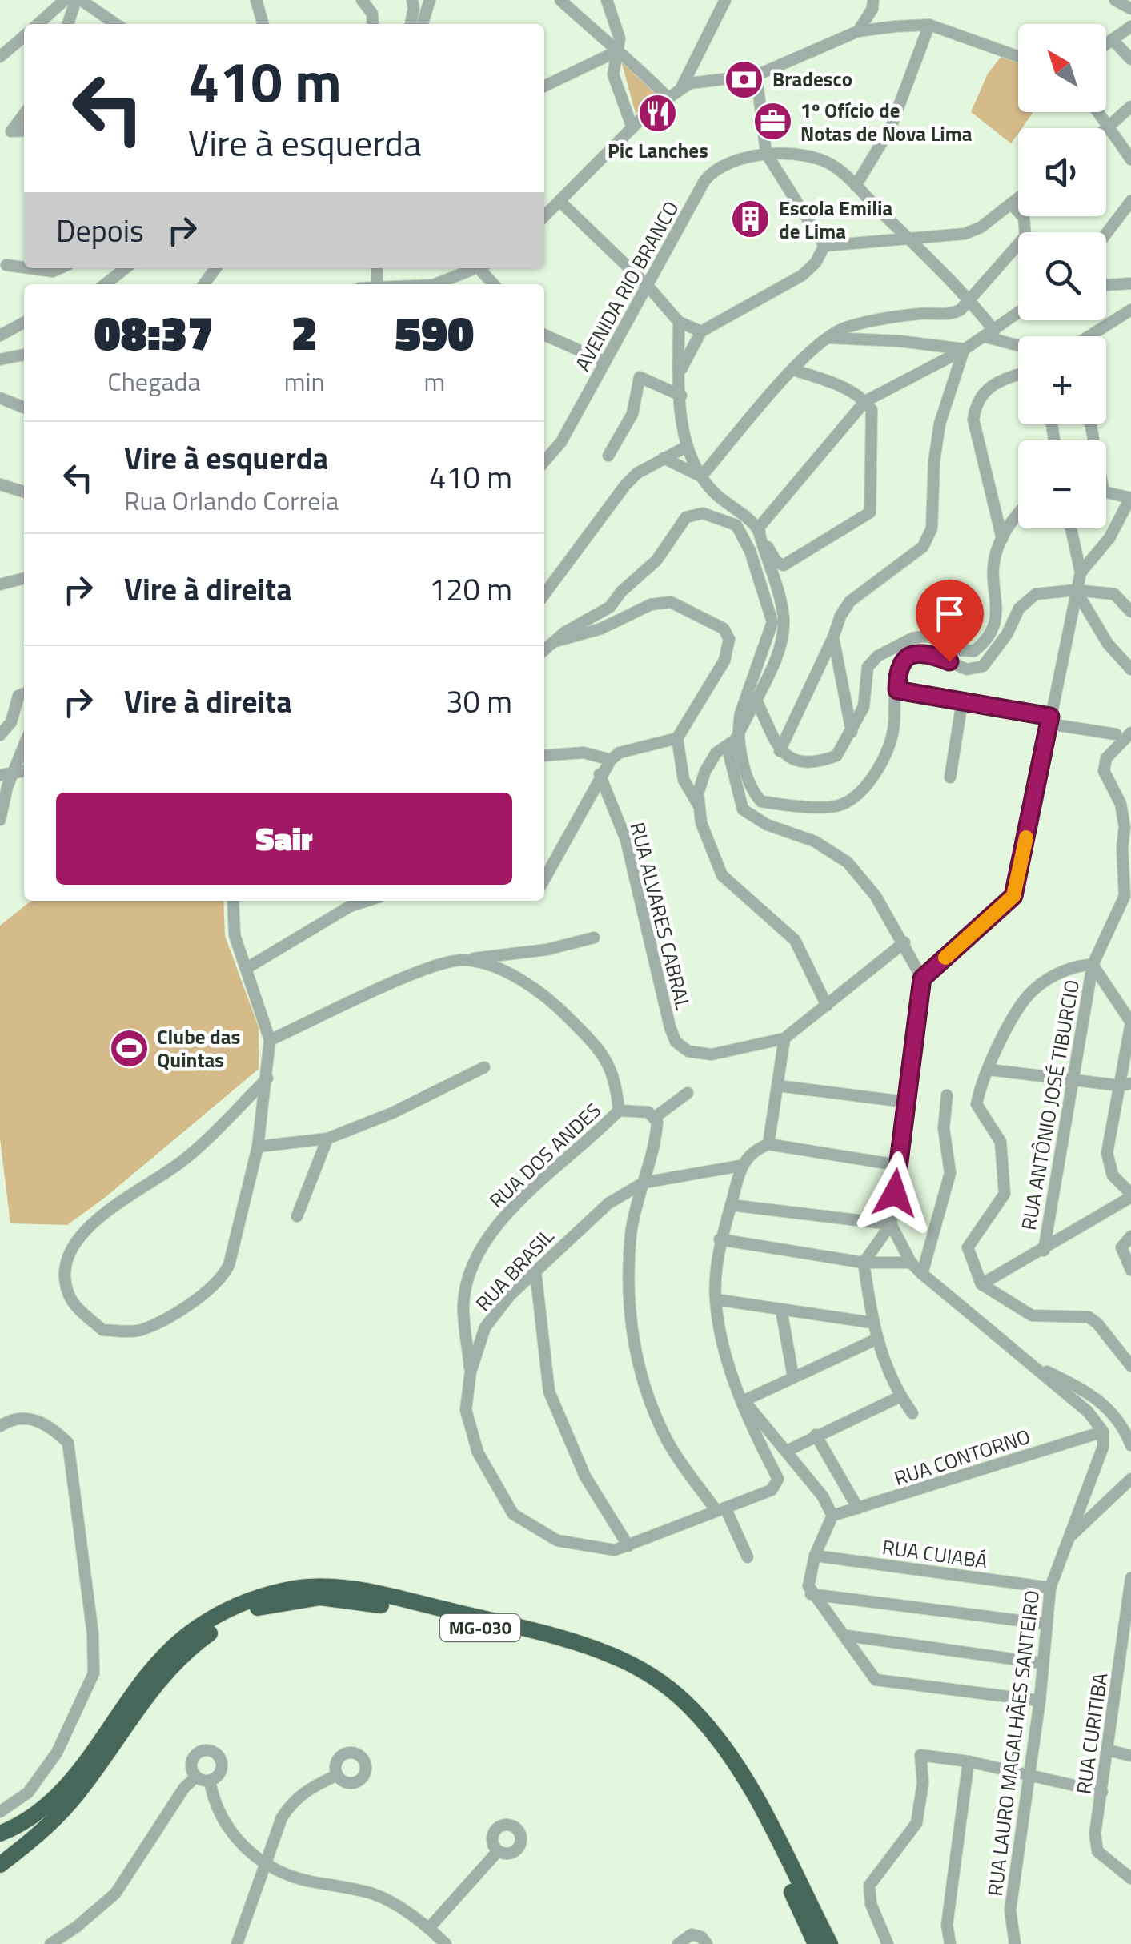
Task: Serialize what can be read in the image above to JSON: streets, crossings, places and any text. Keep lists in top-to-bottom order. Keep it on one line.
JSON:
{"streets":{"highway":["MG-030"],"street":["AVENIDA RIO BRANCO","RUA ALVARES CABRAL","RUA ANTÔNIO JOSÉ TIBURCIO","RUA DOS ANDES","RUA BRASIL","RUA CONTORNO","RUA CUIABÁ","RUA CURITIBA","RUA LAURO MAGALHÃES SANTEIRO"]},"crossings":[["RUA DOS ANDES","RUA BRASIL"],["RUA CONTORNO","RUA LAURO MAGALHÃES SANTEIRO"],["RUA CUIABÁ","RUA LAURO MAGALHÃES SANTEIRO"]],"places":{"bank":["Bradesco"],"restaurant":["Pic Lanches"],"office":["1º Ofício de Notas de Nova Lima"],"building":["Escola Emilia de Lima"],"sports":["Clube das Quintas"]},"north":"top left","page":{"map_buttons":["+","−"],"turn":["410 m","Vire à esquerda"],"then":"Depois","eta":["08:37","Chegada","2","min","590","m"],"list":[{"name":"Vire à esquerda","note":"Rua Orlando Correia","value":"410 m"},{"name":"Vire à direita","value":"120 m"},{"name":"Vire à direita","value":"30 m"}],"buttons":"Sair"}}
